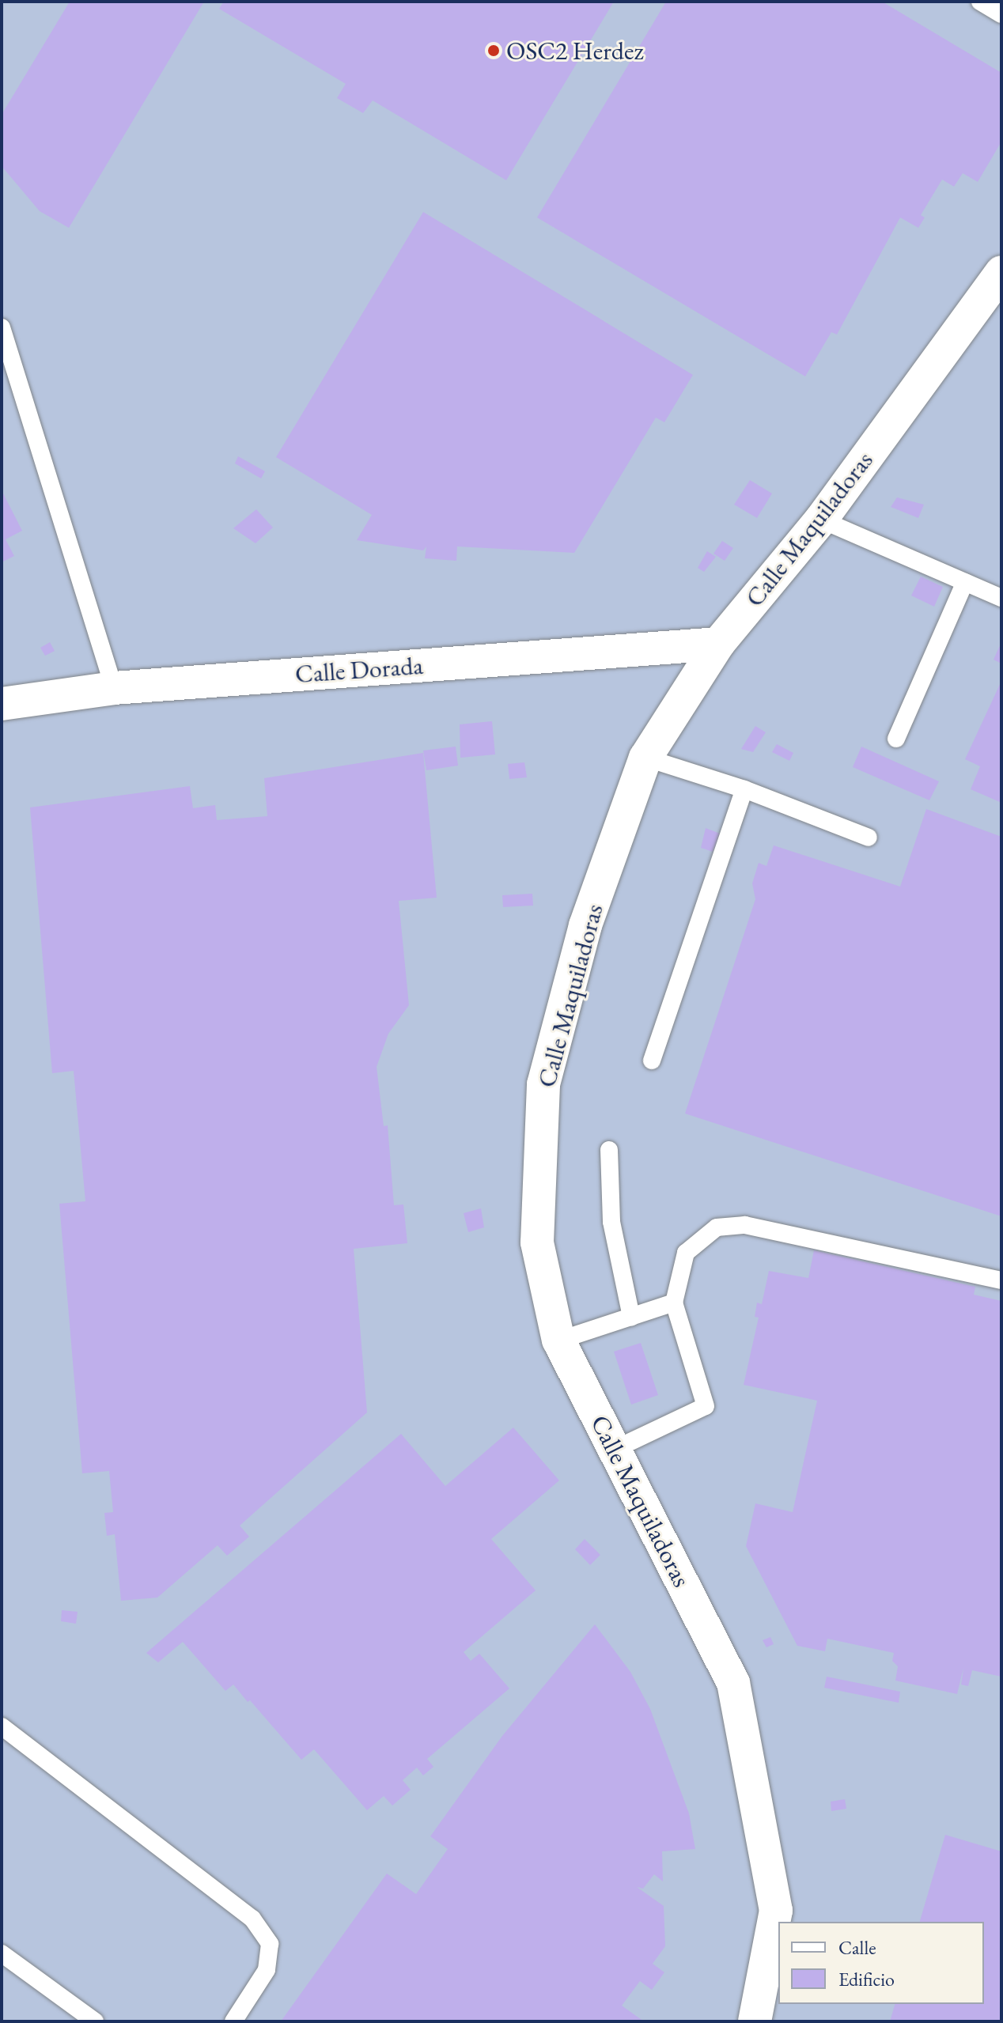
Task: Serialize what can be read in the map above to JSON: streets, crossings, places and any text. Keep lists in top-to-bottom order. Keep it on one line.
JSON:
{"streets":{"street":["Calle Maquiladoras","Calle Dorada"]},"crossings":[["Calle Maquiladoras","Calle Dorada"]],"places":["OSC2 Herdez"],"legend":["Calle","Edificio"]}
